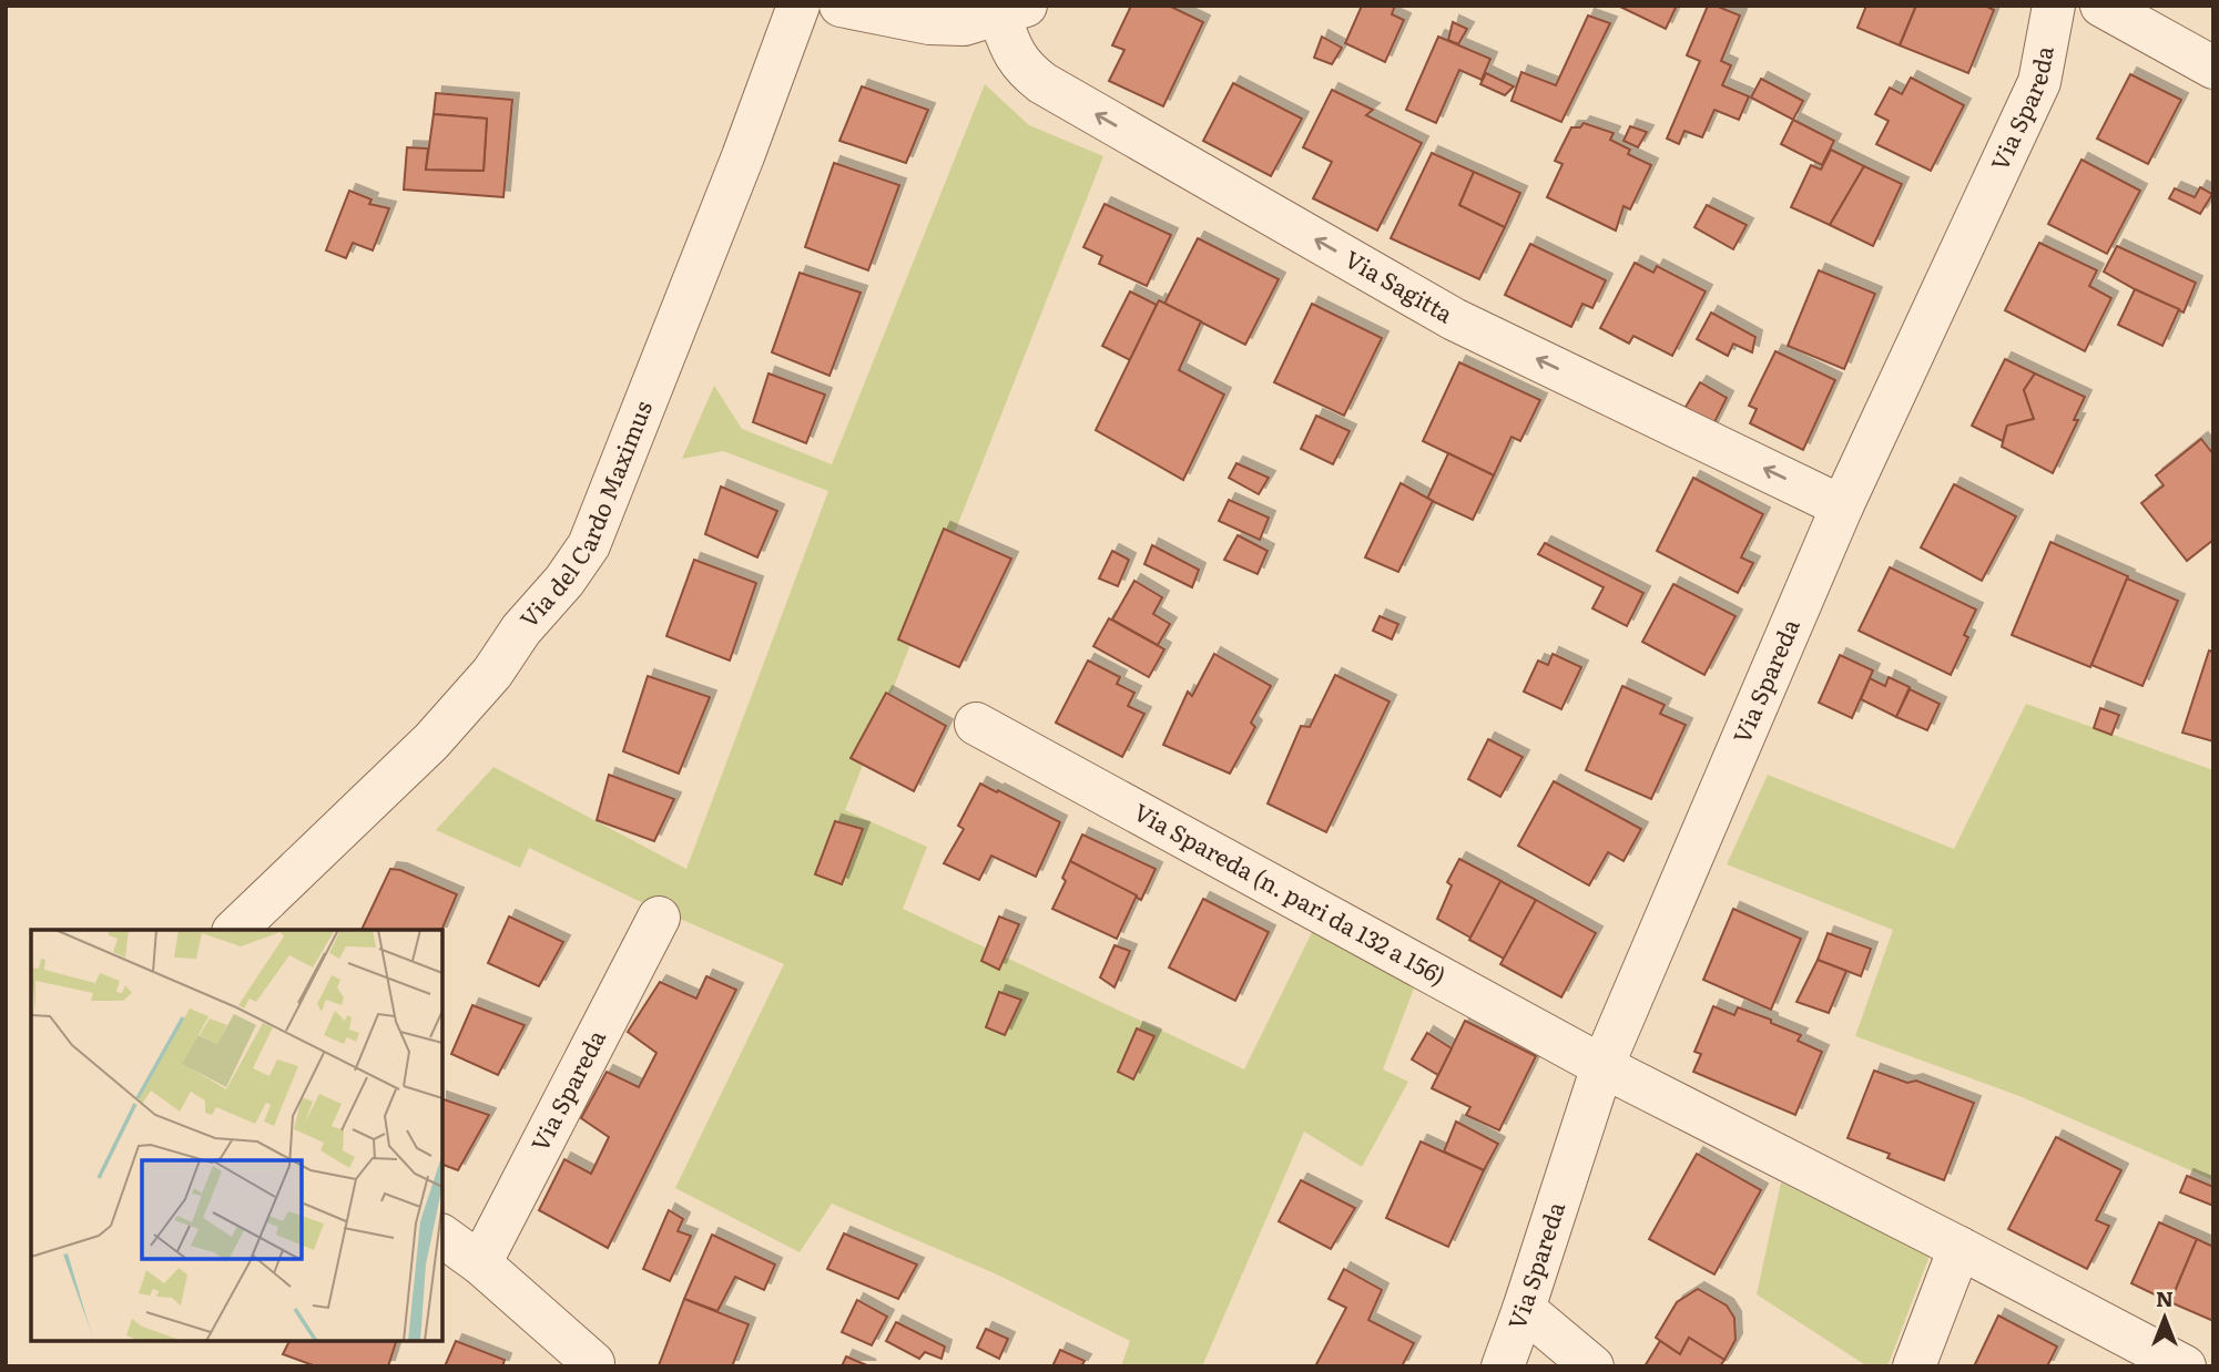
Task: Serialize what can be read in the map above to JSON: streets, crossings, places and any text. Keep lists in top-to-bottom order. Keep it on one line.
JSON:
{"streets":{"street":["Via Spareda","Via Sagitta","Via del Cardo Maximus","Via Spareda (n. pari da 132 a 156)"]},"crossings":[["Via Spareda","Via Sagitta"],["Via Spareda","Via Spareda (n. pari da 132 a 156)"]],"one_way":["Via Sagitta"],"north":"top"}
